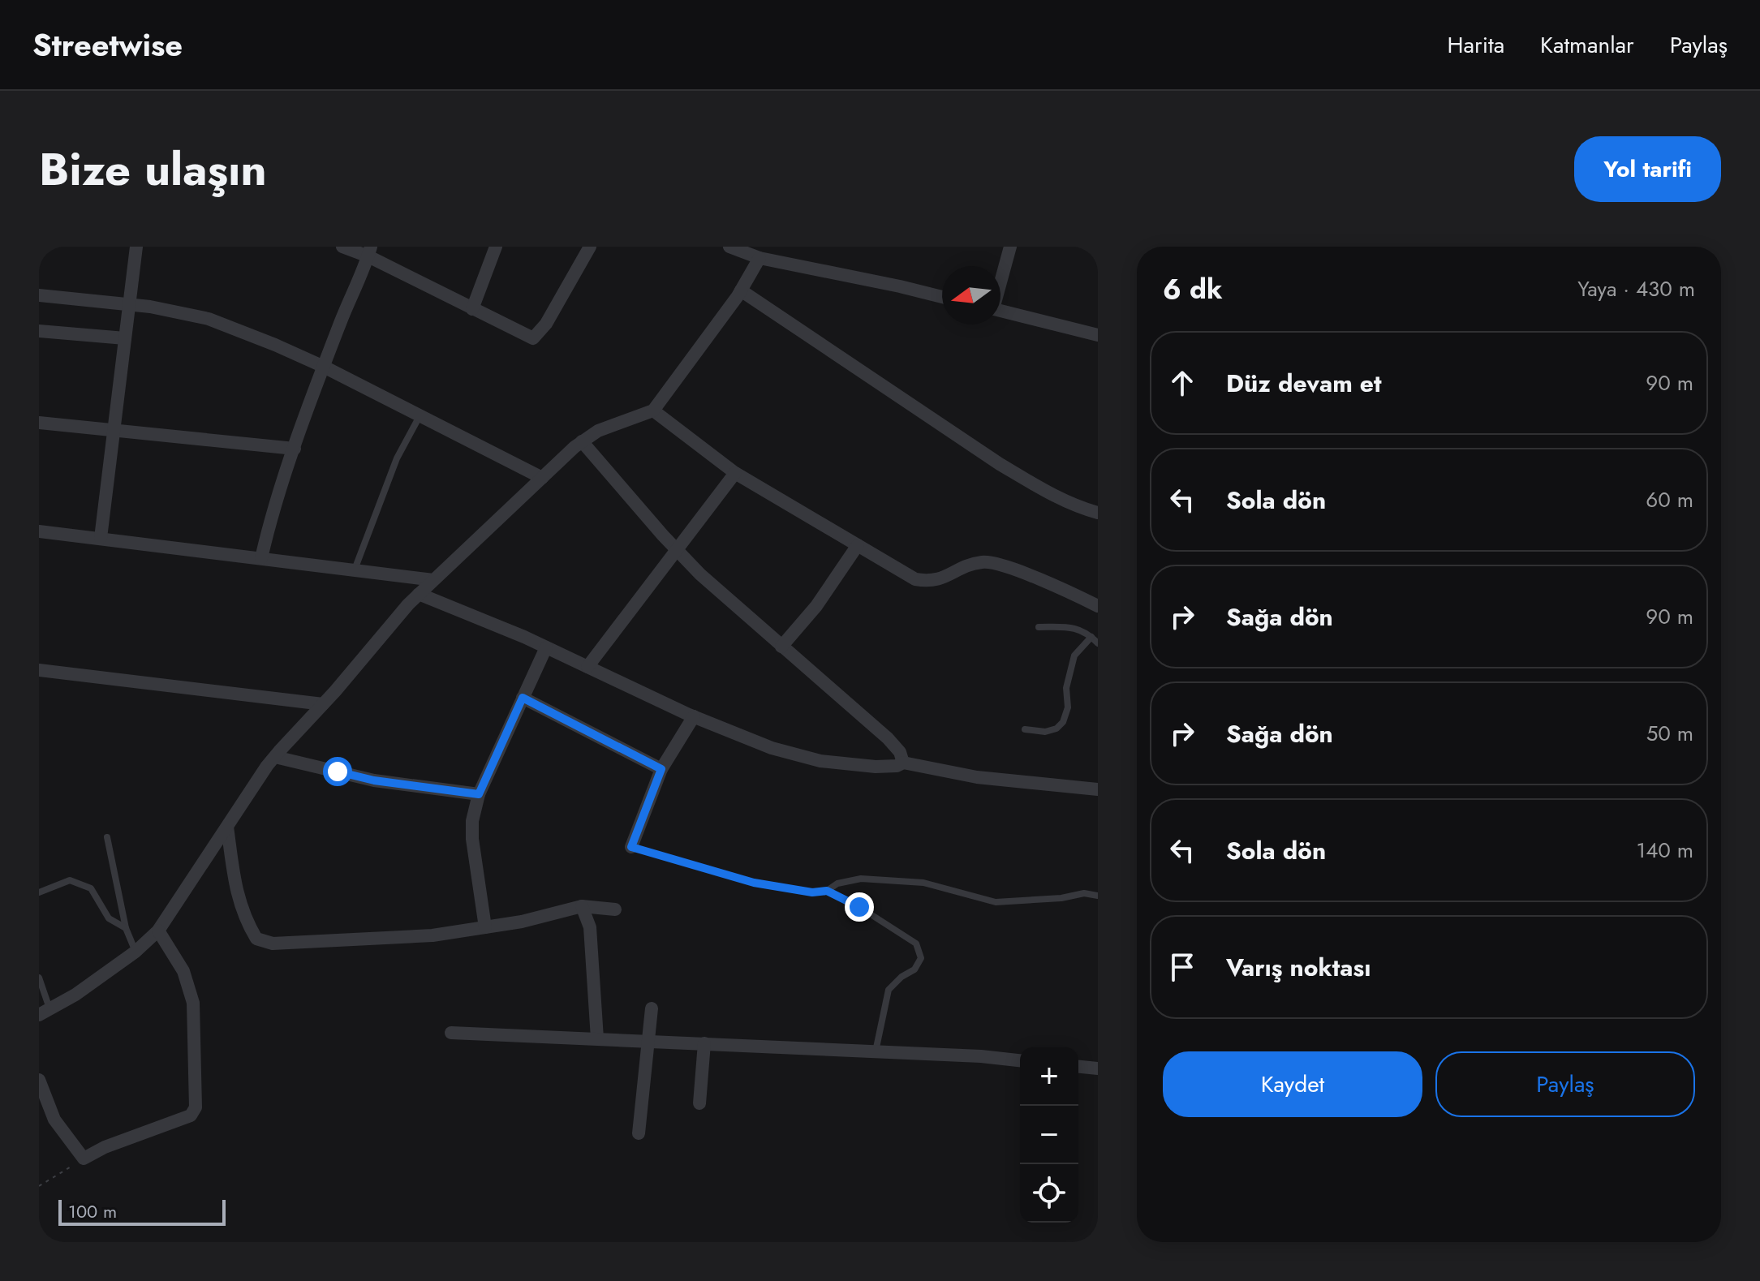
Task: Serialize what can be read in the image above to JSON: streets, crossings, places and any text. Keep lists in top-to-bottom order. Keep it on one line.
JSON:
{"scale_bar":"100 m","north":"left","page":{"header":"Streetwise","nav":["Harita","Katmanlar","Paylaş"],"title":"Bize ulaşın","buttons":["Yol tarifi",["Kaydet","Paylaş"]],"heading":["6 dk","Yaya · 430 m"],"list":[["Düz devam et","90 m"],["Sola dön","60 m"],["Sağa dön","90 m"],["Sağa dön","50 m"],["Sola dön","140 m"],"Varış noktası"],"map_buttons":["+","−"],"scale":"100 m"}}
